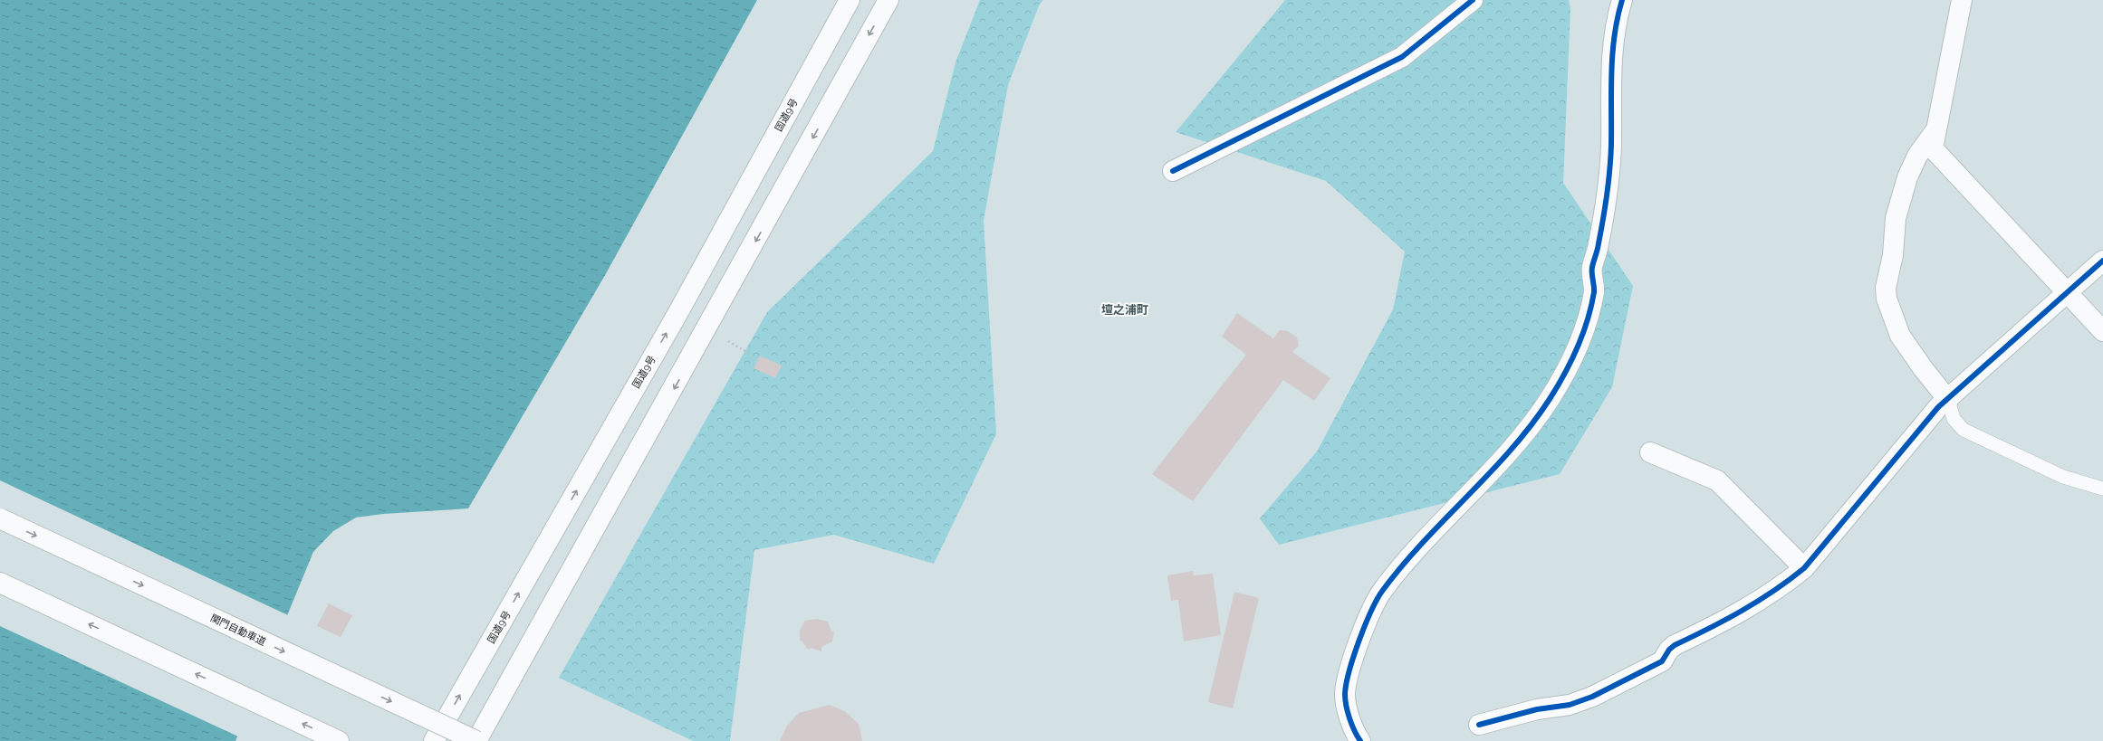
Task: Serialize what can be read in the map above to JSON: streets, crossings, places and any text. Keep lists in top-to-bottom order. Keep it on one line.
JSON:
{"streets":{"main road":["国道9号","関門自動車道"]},"districts":["壇之浦町"]}
